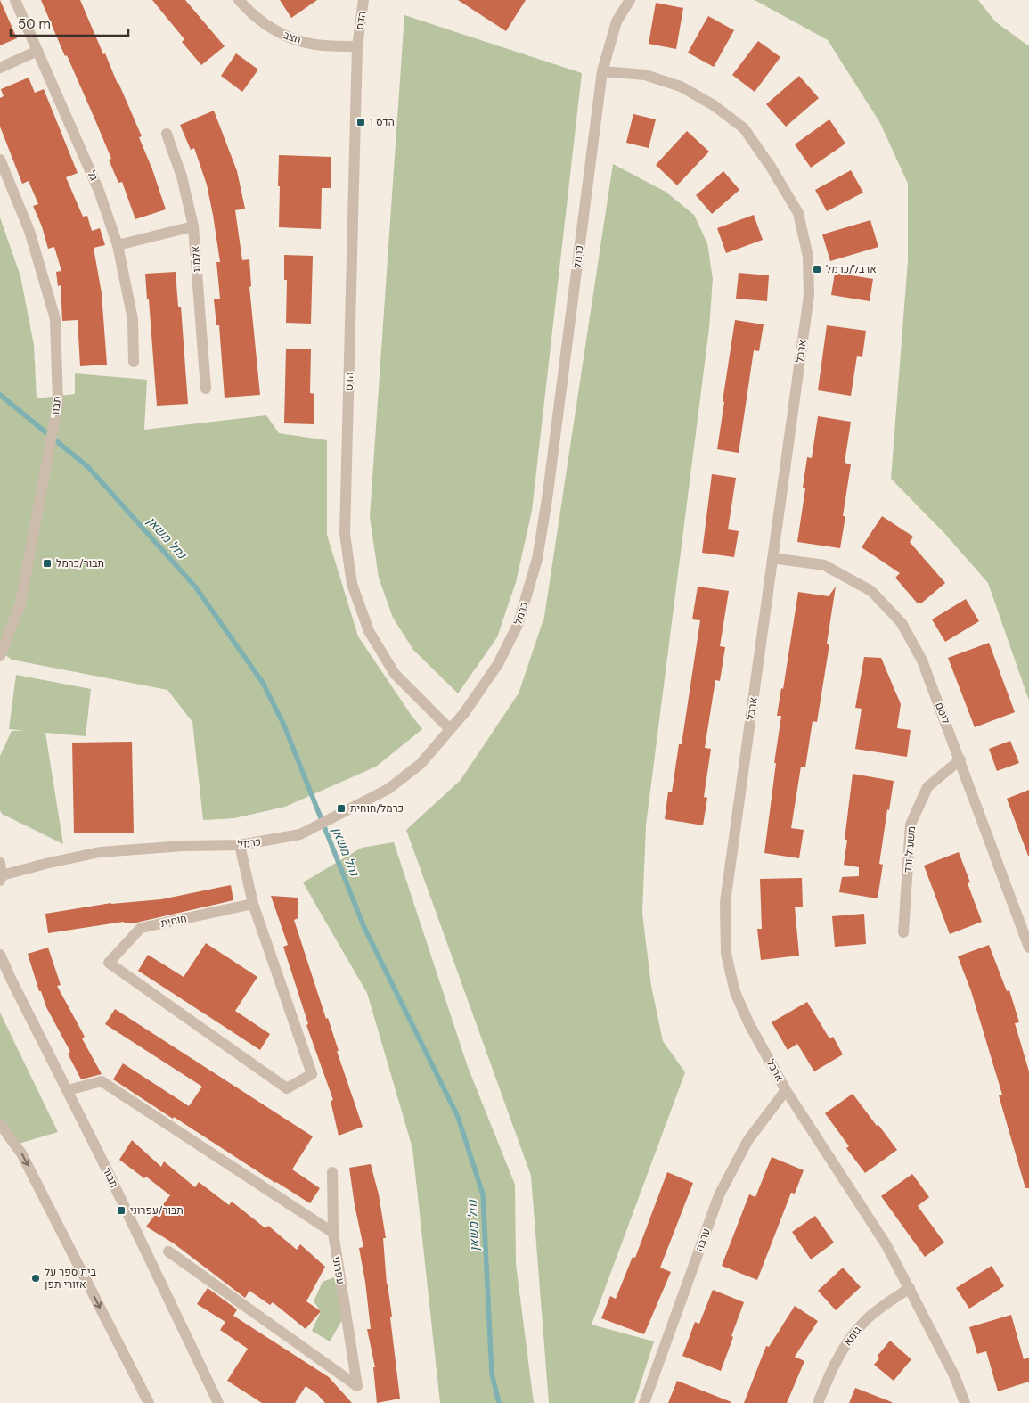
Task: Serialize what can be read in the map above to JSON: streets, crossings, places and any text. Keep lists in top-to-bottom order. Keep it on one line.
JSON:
{"streets":{"street":["הדס","חצב","גל","כרמל","אלמוג","ארבל","תבור","לוטם","משעול ורד","חוחית","ערבה","עפרוני","גומא"]},"crossings":[["הדס","חצב"],["הדס","כרמל"],["כרמל","ארבל"],["ארבל","לוטם"],["ארבל","ערבה"],["ארבל","גומא"],["לוטם","משעול ורד"]],"water":["נחל משאן"],"places":{"transit":["הדס 1","ארבל/כרמל","תבור/כרמל","כרמל/חוחית","תבור/עפרוני"],"other":["בית ספר על אזורי תפן"]},"scale_bar":"50 m"}
